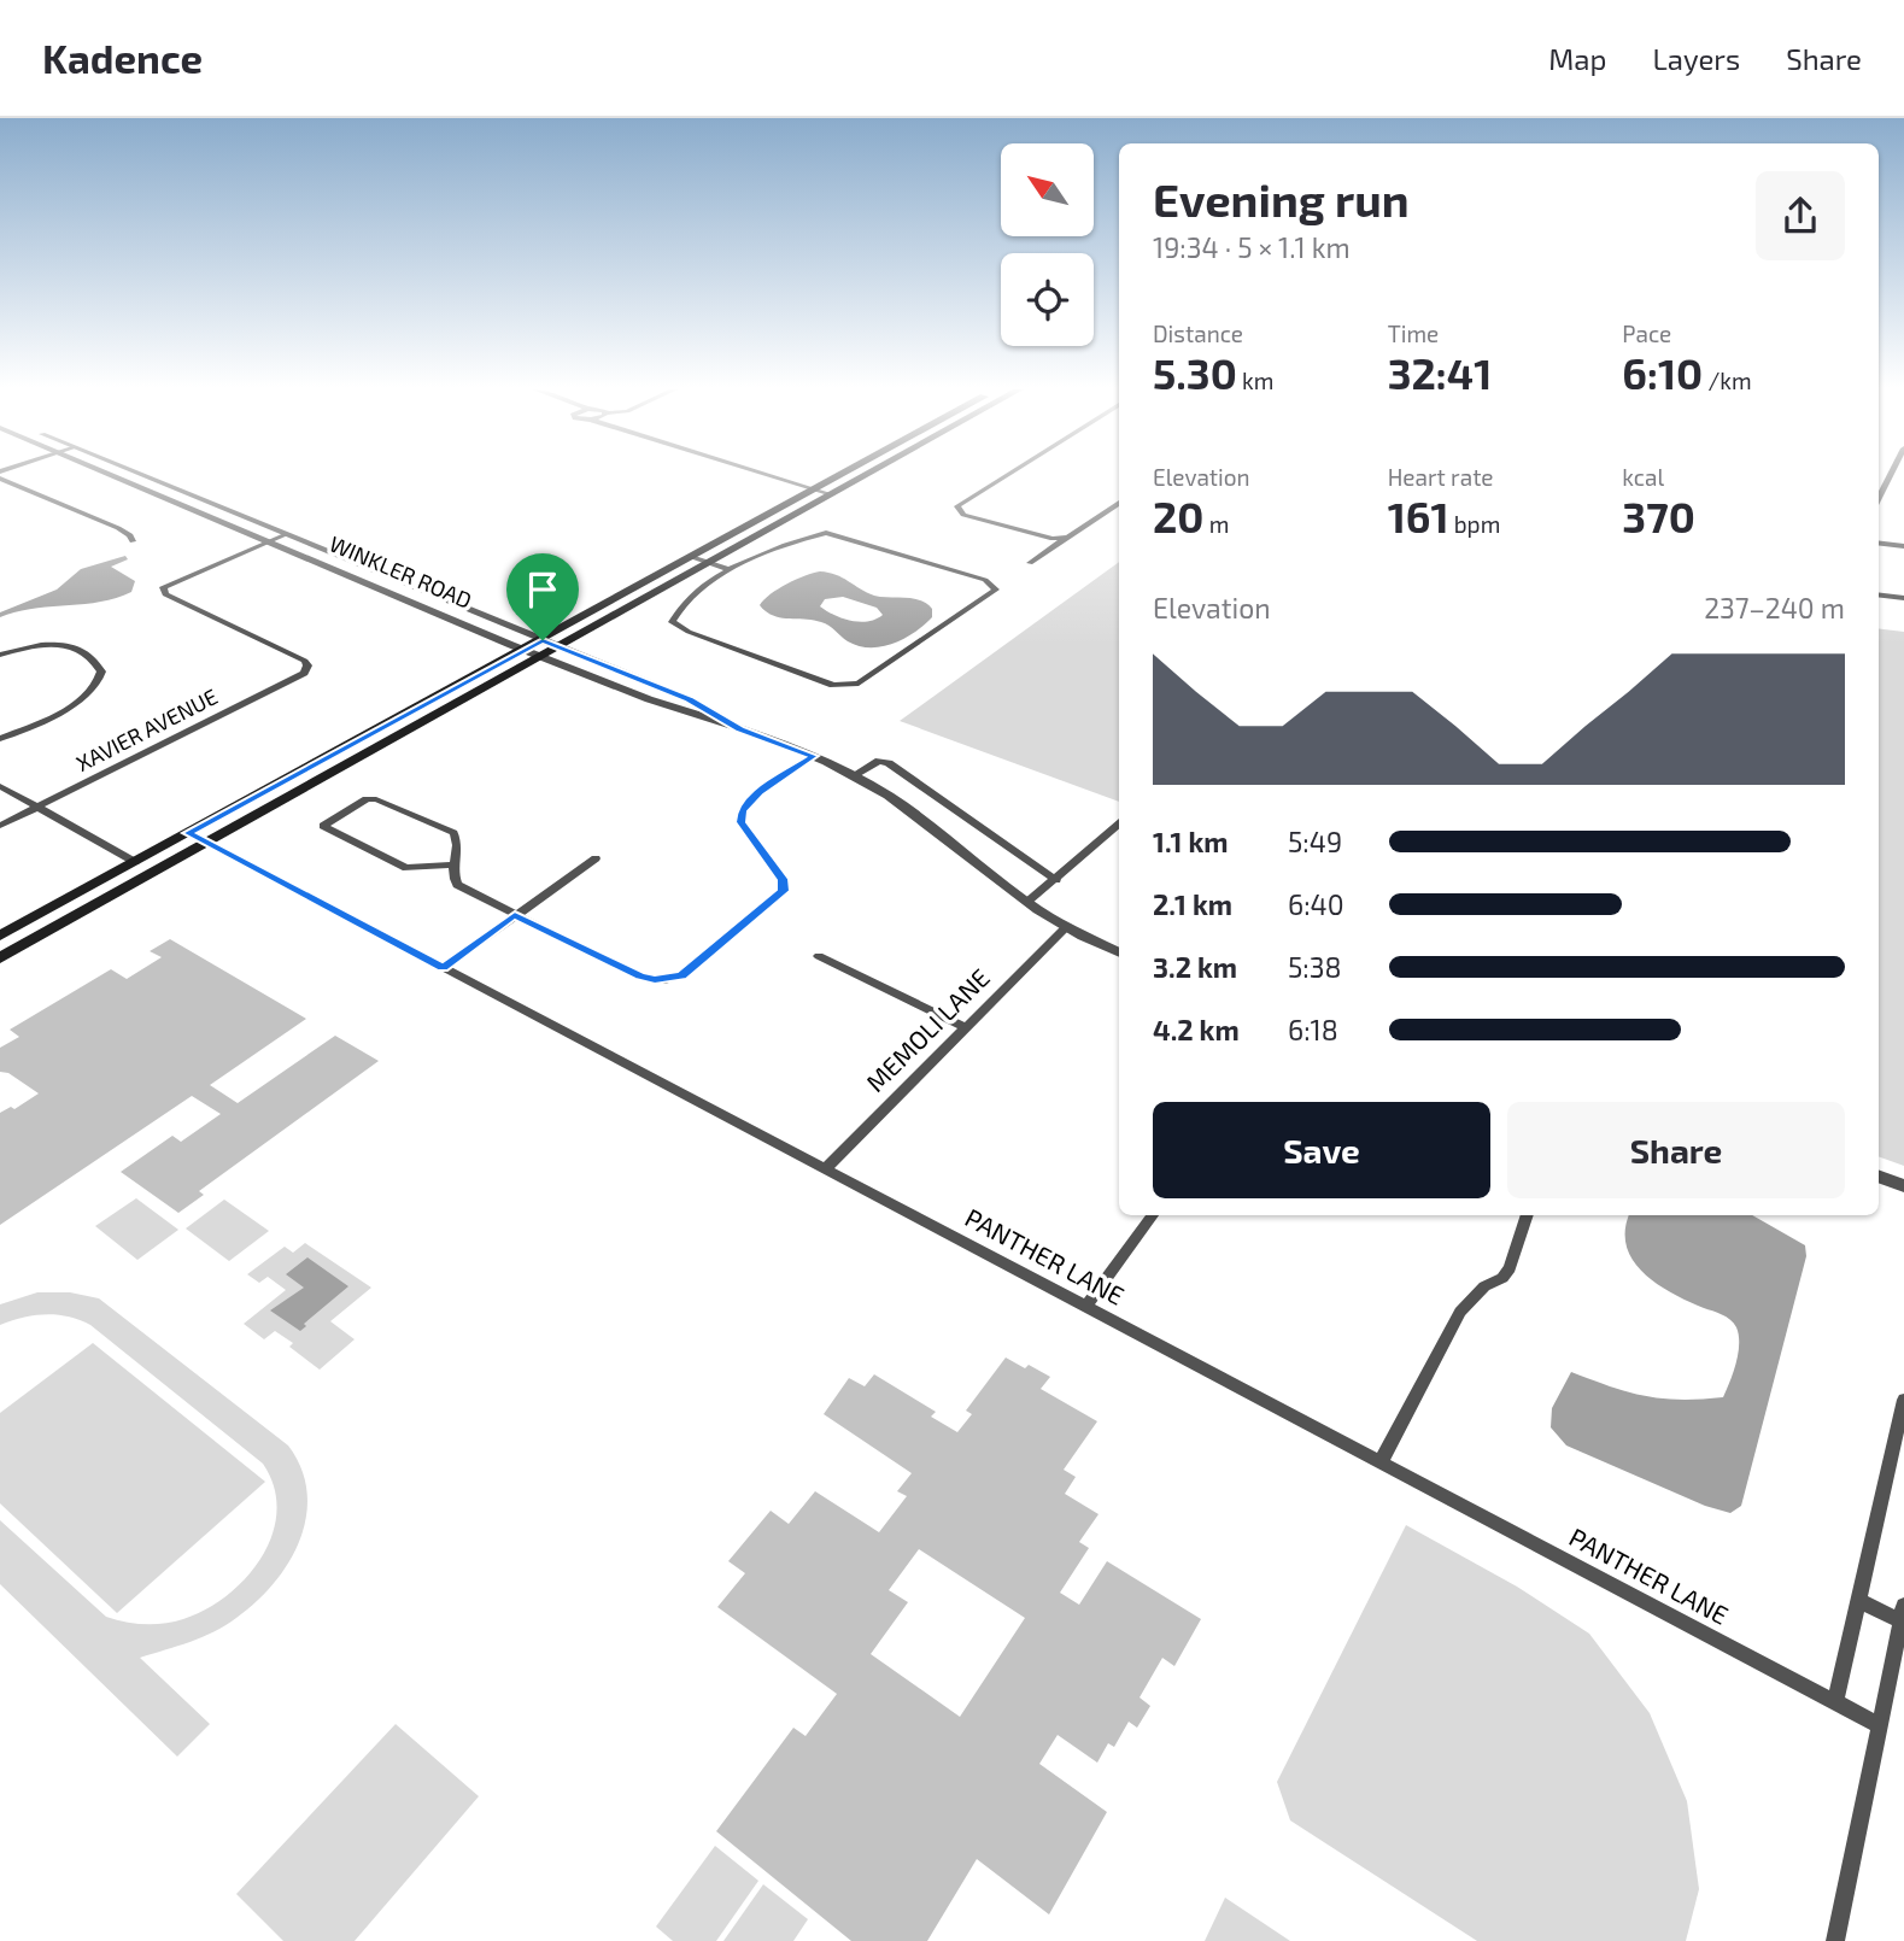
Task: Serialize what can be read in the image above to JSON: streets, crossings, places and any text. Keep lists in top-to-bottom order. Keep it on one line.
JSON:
{"streets":{"street":["WINKLER ROAD","XAVIER AVENUE","MEMOLI LANE","PANTHER LANE"]},"crossings":[["WINKLER ROAD","XAVIER AVENUE"],["WINKLER ROAD","MEMOLI LANE"],["MEMOLI LANE","PANTHER LANE"]],"north":"top left","page":{"header":"Kadence","nav":["Map","Layers","Share"],"heading":["Evening run","19:34 · 5 × 1.1 km"],"stats":[["Distance","5.30 km"],["Time","32:41"],["Pace","6:10 /km"],["Elevation","20 m"],["Heart rate","161 bpm"],["kcal","370"]],"chart":["Elevation","237–240 m"],"list":[{"name":"1.1 km","note":"5:49"},{"name":"2.1 km","note":"6:40"},{"name":"3.2 km","note":"5:38"},{"name":"4.2 km","note":"6:18"}],"buttons":["Save","Share"]}}
